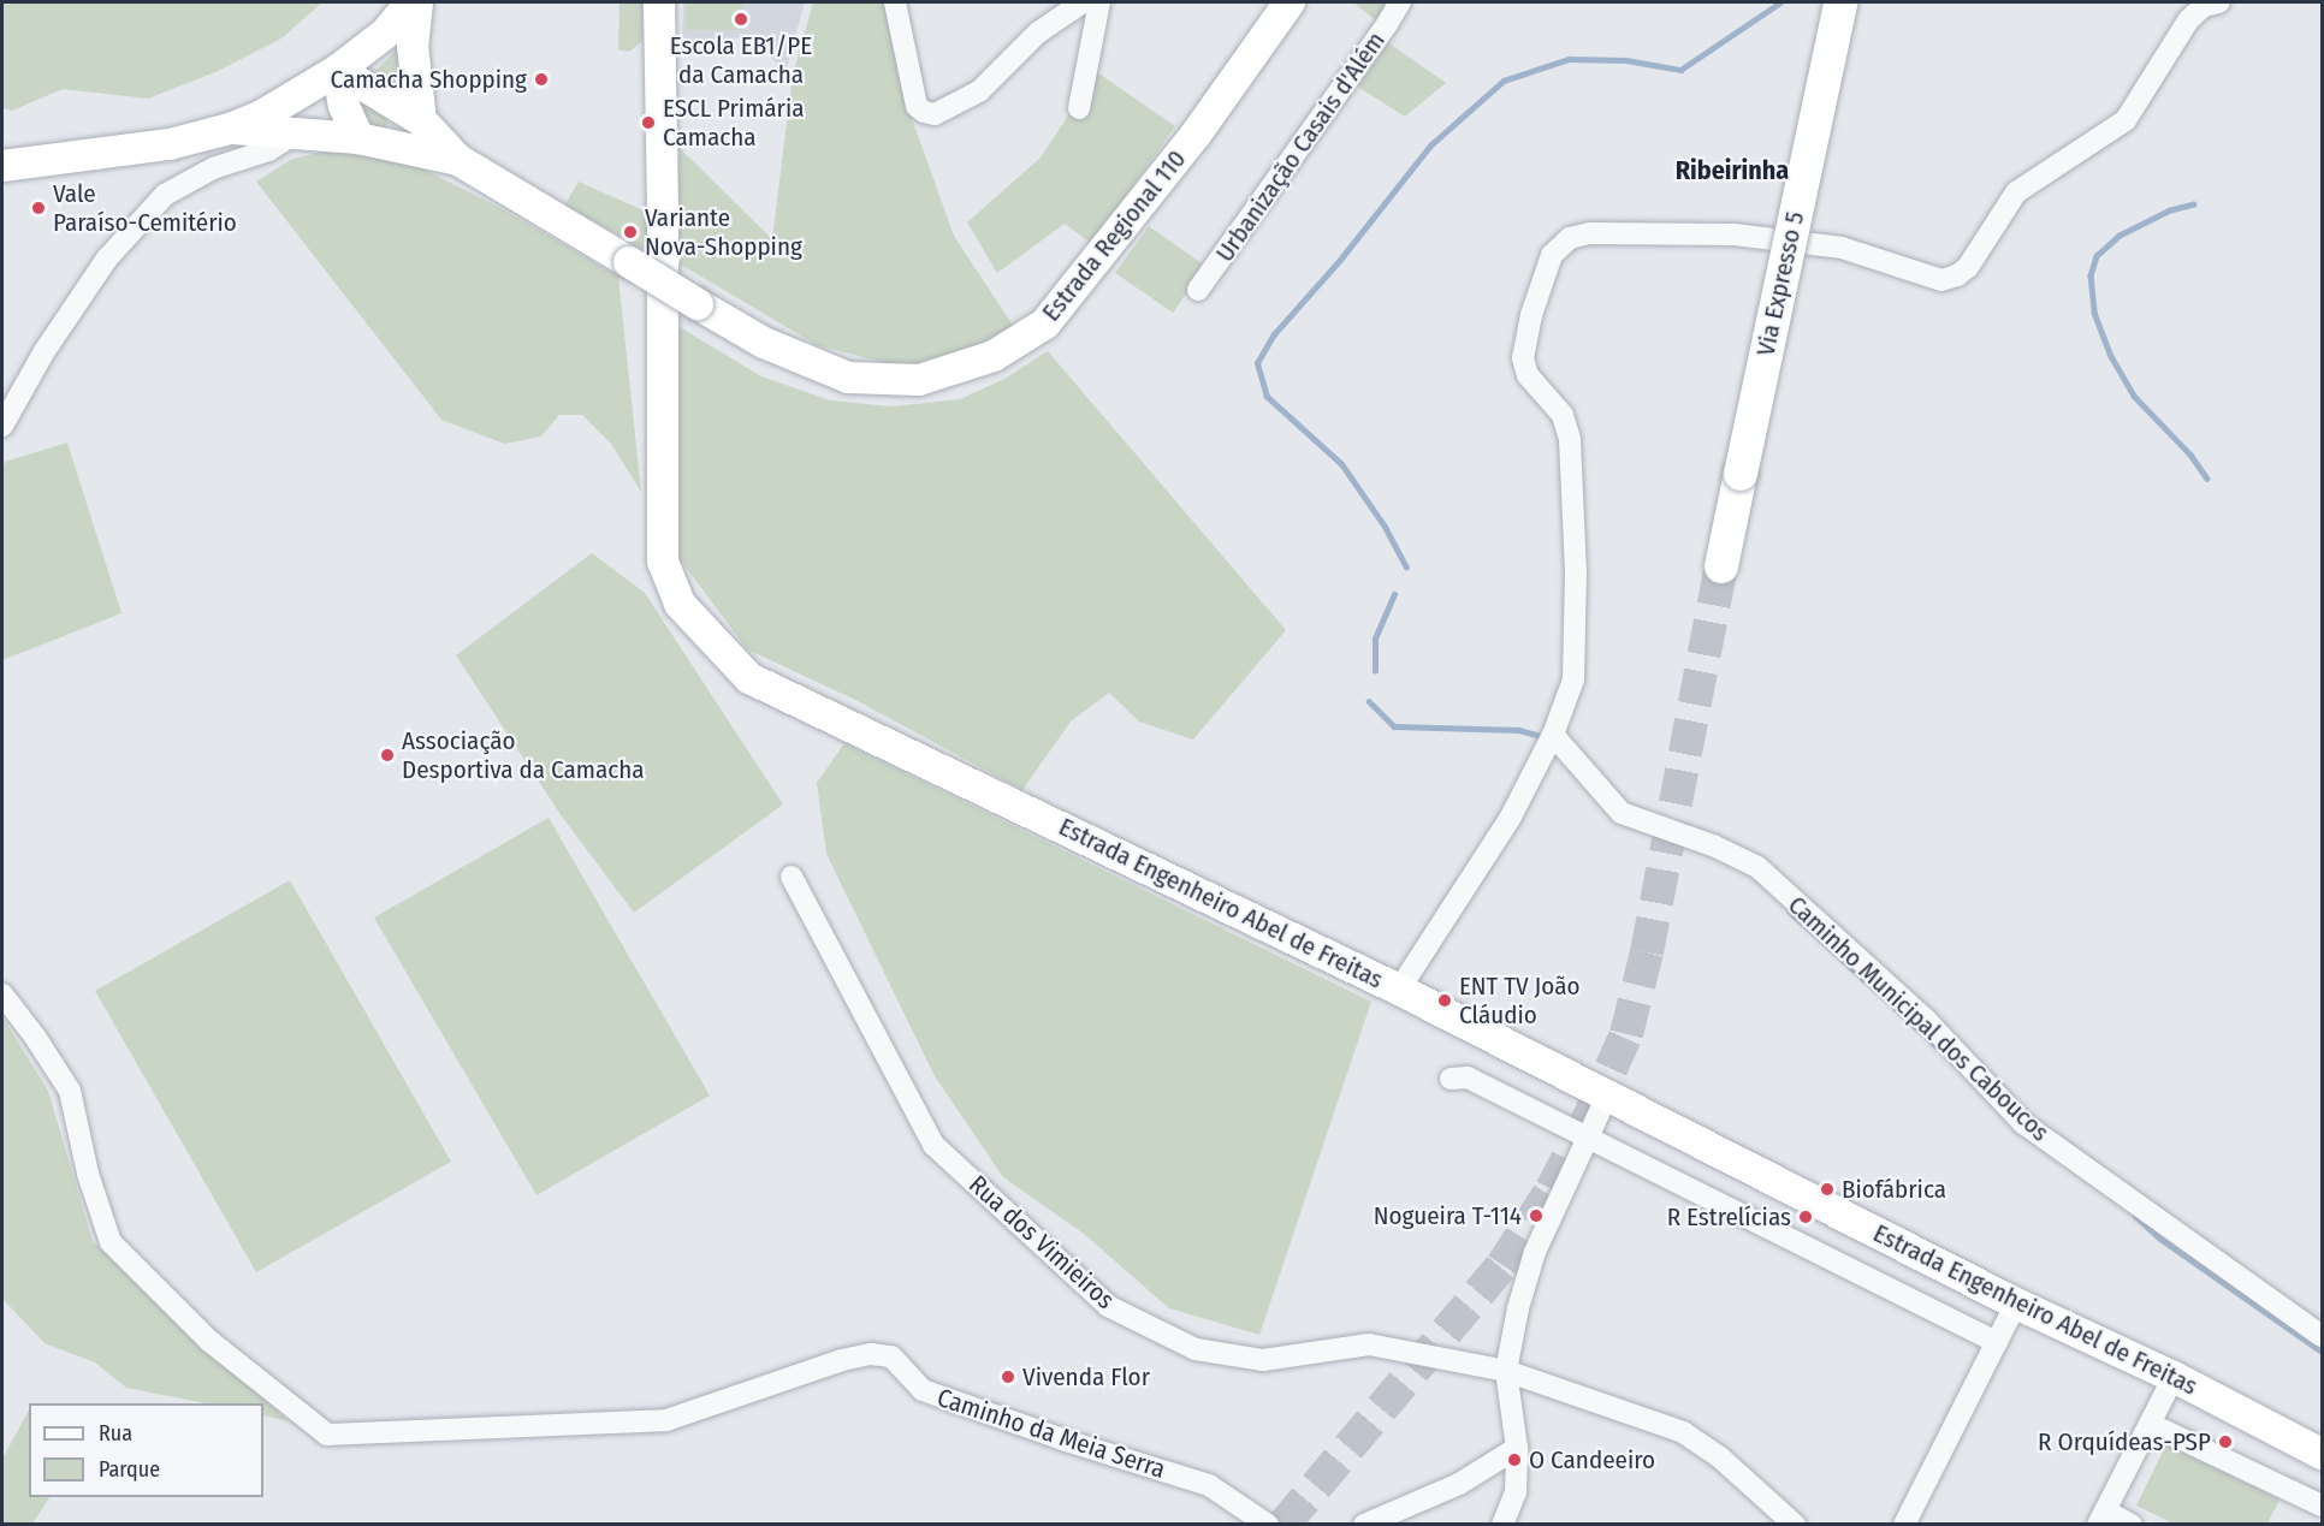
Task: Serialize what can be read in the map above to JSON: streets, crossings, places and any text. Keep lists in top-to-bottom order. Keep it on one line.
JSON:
{"streets":{"main road":["Estrada Regional 110","Via Expresso 5","Estrada Engenheiro Abel de Freitas"],"street":["Urbanização Casais d'Além","Caminho Municipal dos Caboucos","Rua dos Vimieiros","Caminho da Meia Serra"]},"districts":["Ribeirinha"],"places":["Escola EB1/PE da Camacha","Camacha Shopping","ESCL Primária Camacha","Vale Paraíso-Cemitério","Variante Nova-Shopping","Associação Desportiva da Camacha","ENT TV João Cláudio","Biofábrica","Nogueira T-114","R Estrelícias","Vivenda Flor","R Orquídeas-PSP","O Candeeiro"],"legend":["Rua","Parque"]}
